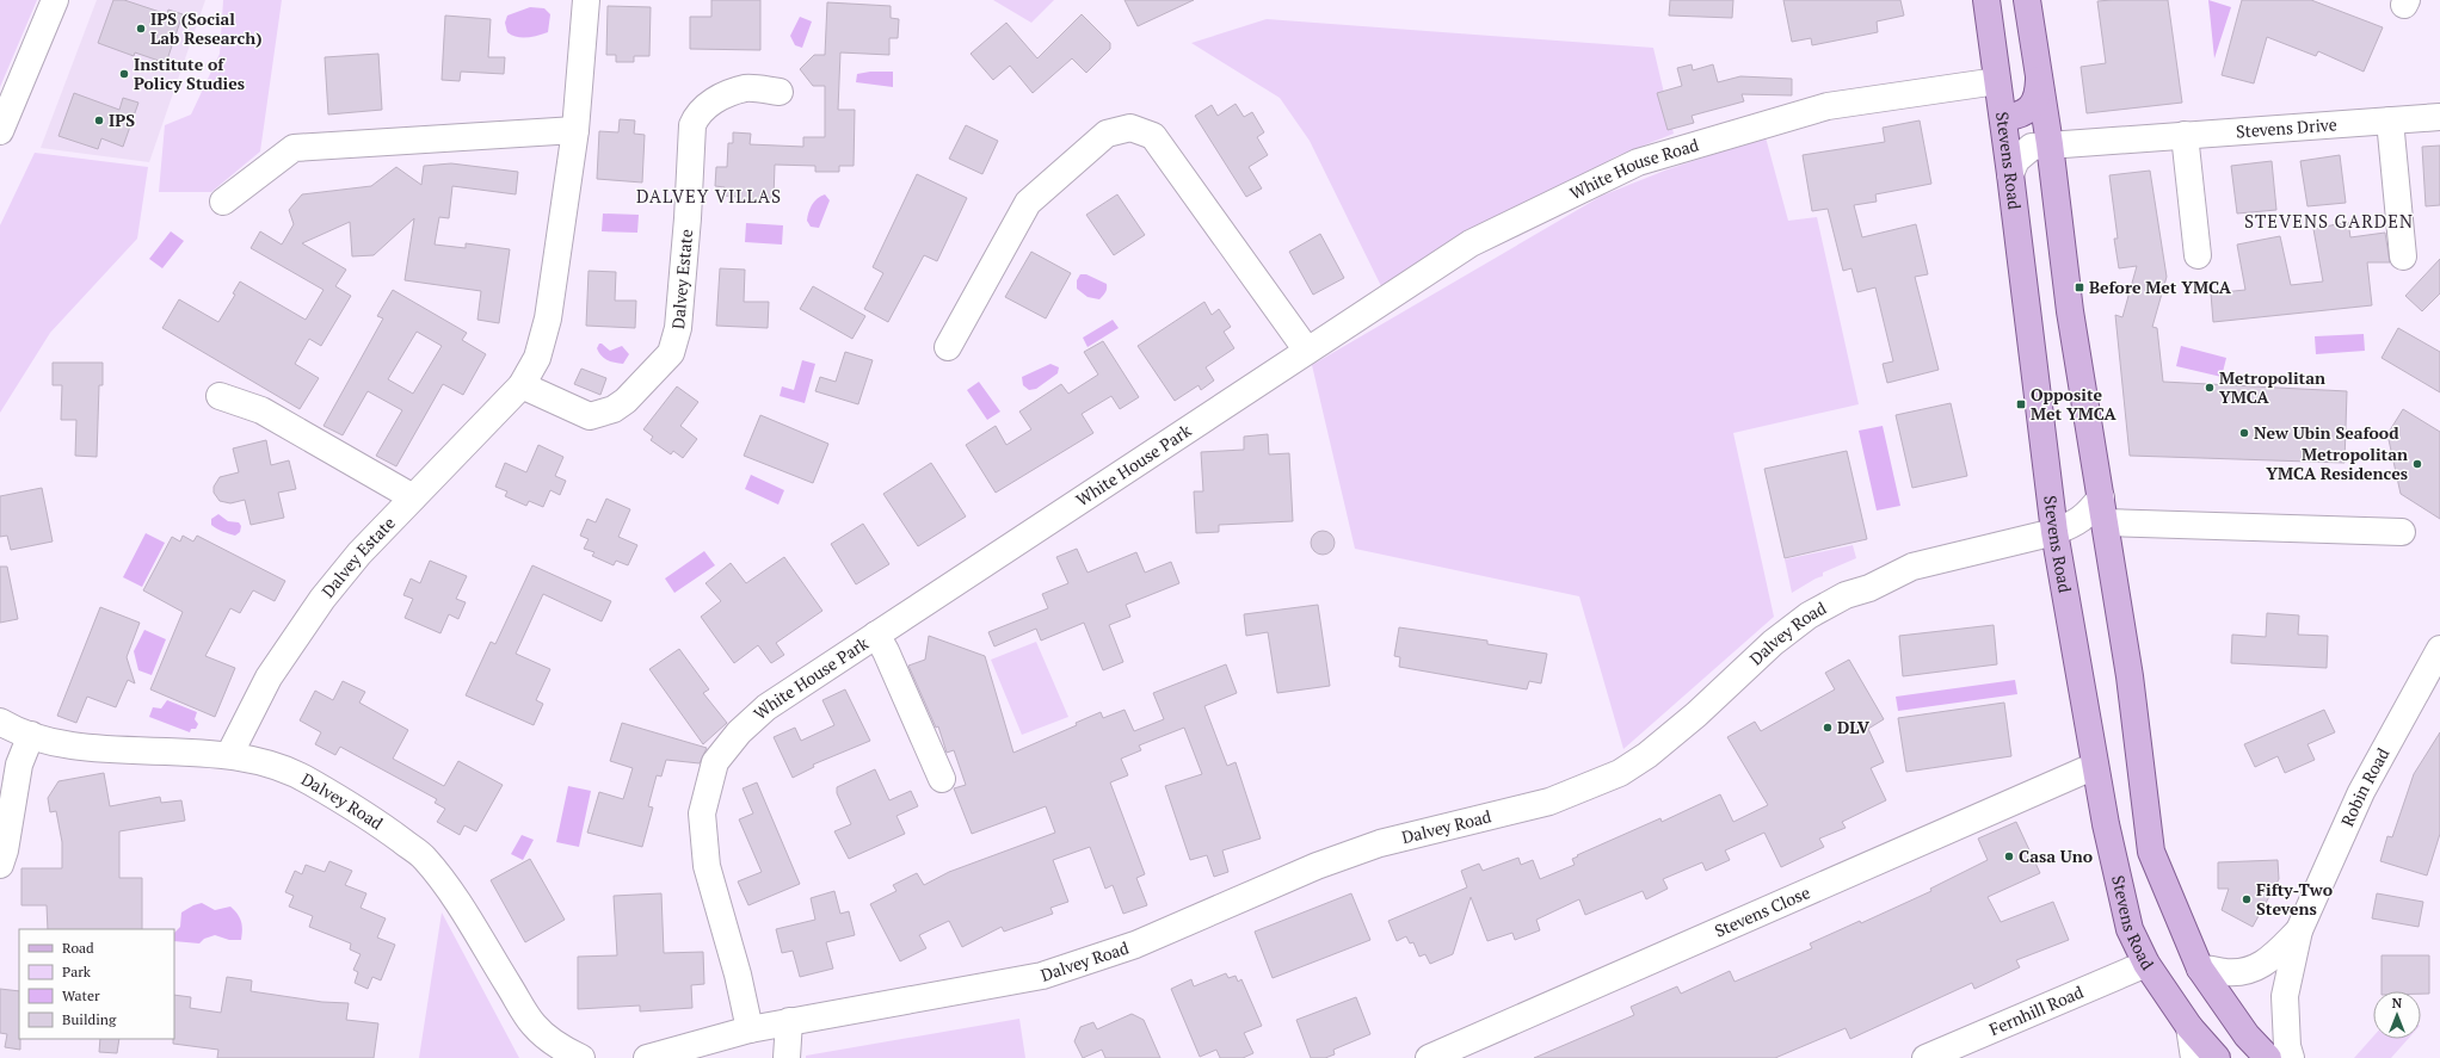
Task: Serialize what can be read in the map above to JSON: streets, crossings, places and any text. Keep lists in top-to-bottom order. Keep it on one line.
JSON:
{"streets":{"main road":["Stevens Road"],"street":["Stevens Drive","White House Road","Dalvey Estate","White House Park","Dalvey Road","Robin Road","Stevens Close","Fernhill Road"]},"crossings":[["Stevens Drive","Stevens Road"],["Stevens Road","White House Road"],["Stevens Road","Dalvey Road"],["Stevens Road","Stevens Close"],["Stevens Road","Fernhill Road"],["White House Road","White House Park"],["Dalvey Estate","Dalvey Road"],["White House Park","Dalvey Road"]],"districts":["DALVEY VILLAS","STEVENS GARDEN"],"places":{"other":["IPS (Social Lab Research)","Institute of Policy Studies","IPS","Metropolitan YMCA","New Ubin Seafood","Metropolitan YMCA Residences","DLV","Casa Uno","Fifty-Two Stevens"],"transit":["Before Met YMCA","Opposite Met YMCA"]},"legend":["Road","Park","Water","Building"],"north":"top"}
